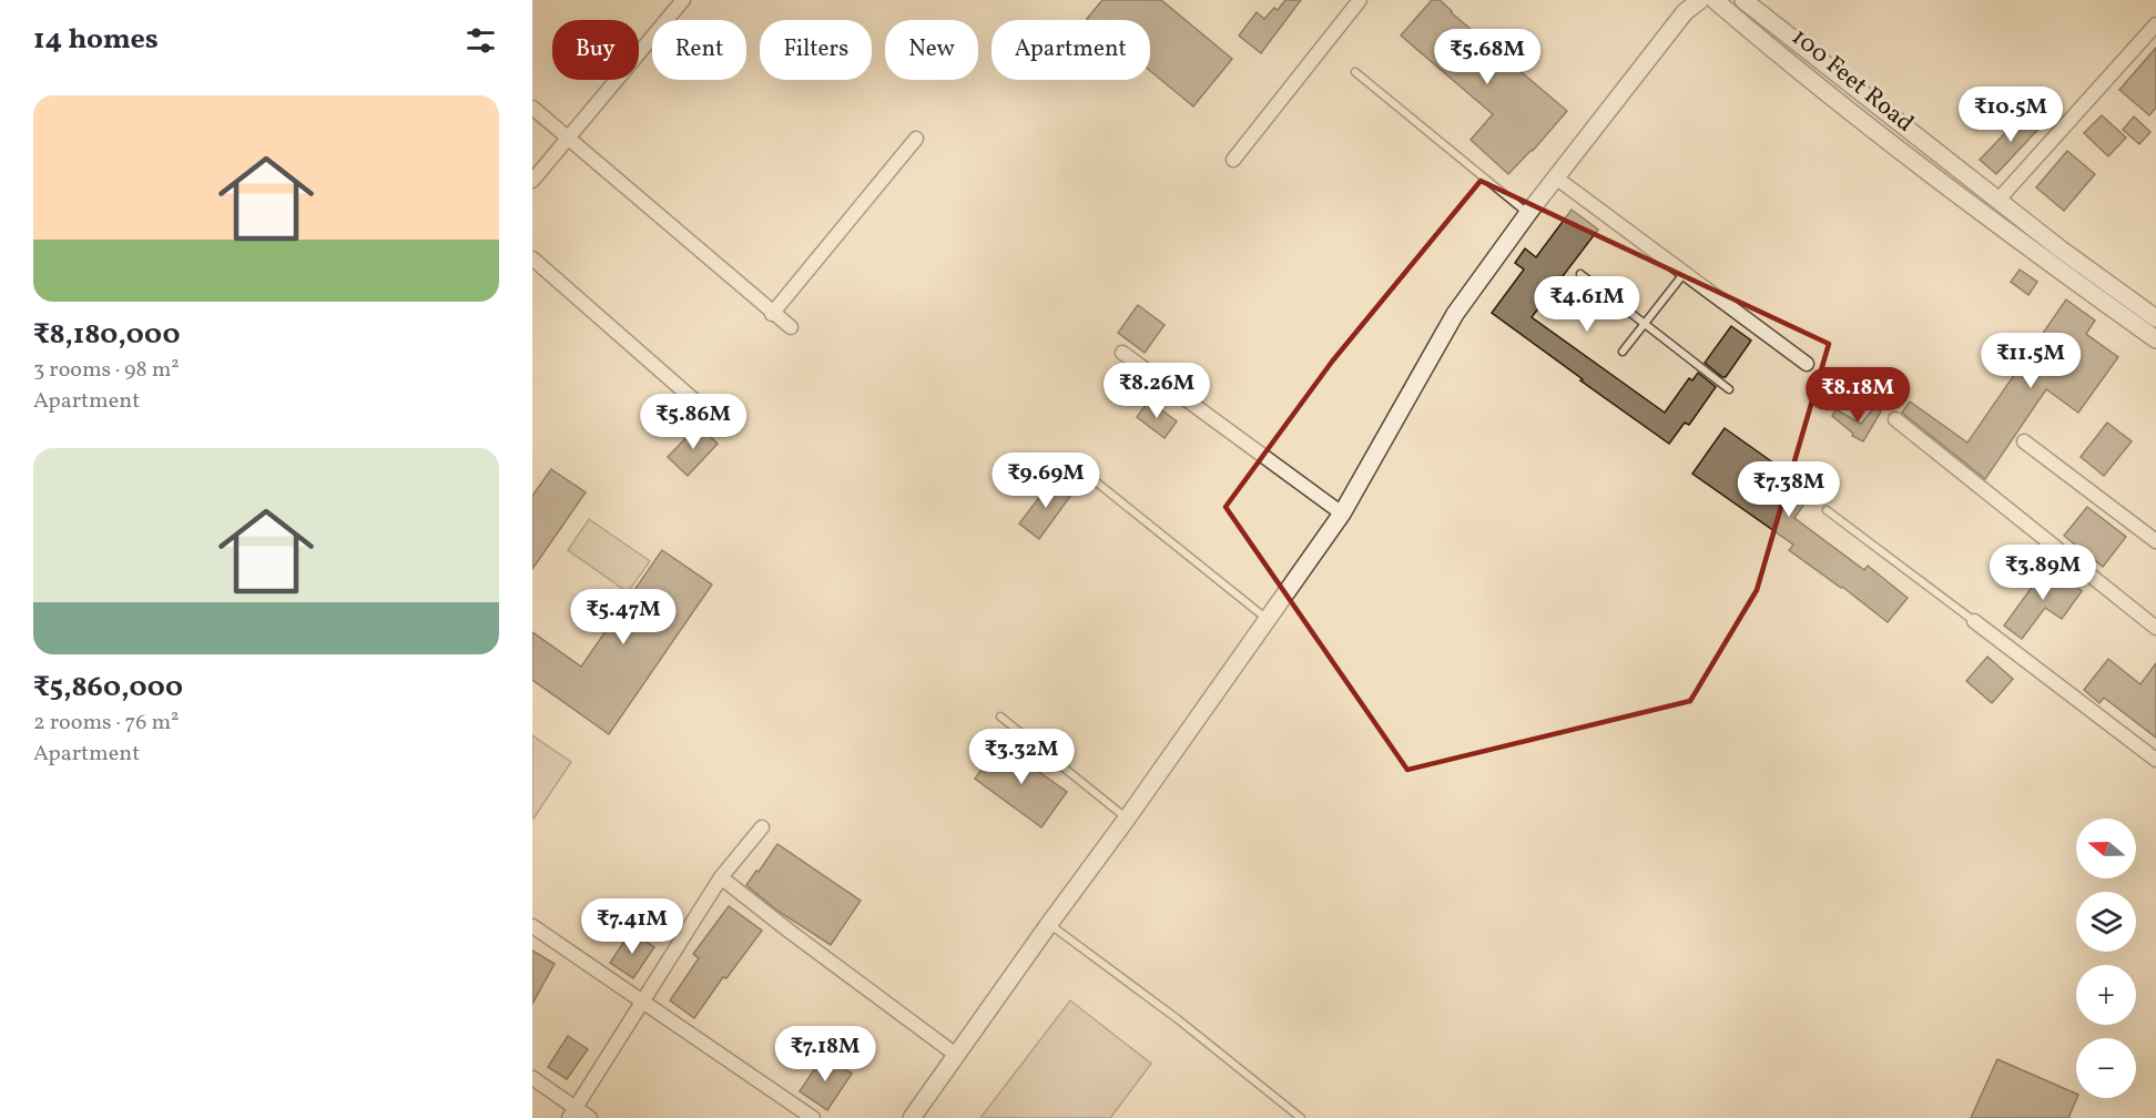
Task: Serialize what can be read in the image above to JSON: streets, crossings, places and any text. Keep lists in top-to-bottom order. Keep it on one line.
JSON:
{"streets":{"street":["100 Feet Road"]},"north":"left","page":{"heading":"14 homes","chip":["Buy","Rent","Filters","New","Apartment"],"price":["₹5.68M","₹10.5M","₹4.61M","₹11.5M","₹8.26M","₹8.18M","₹5.86M","₹9.69M","₹7.38M","₹3.89M","₹5.47M","₹3.32M","₹7.41M","₹7.18M"],"list":[{"name":"₹8,180,000","note":"3 rooms · 98 m² · Apartment"},{"name":"₹5,860,000","note":"2 rooms · 76 m² · Apartment"}],"map_buttons":["+","−"]}}
